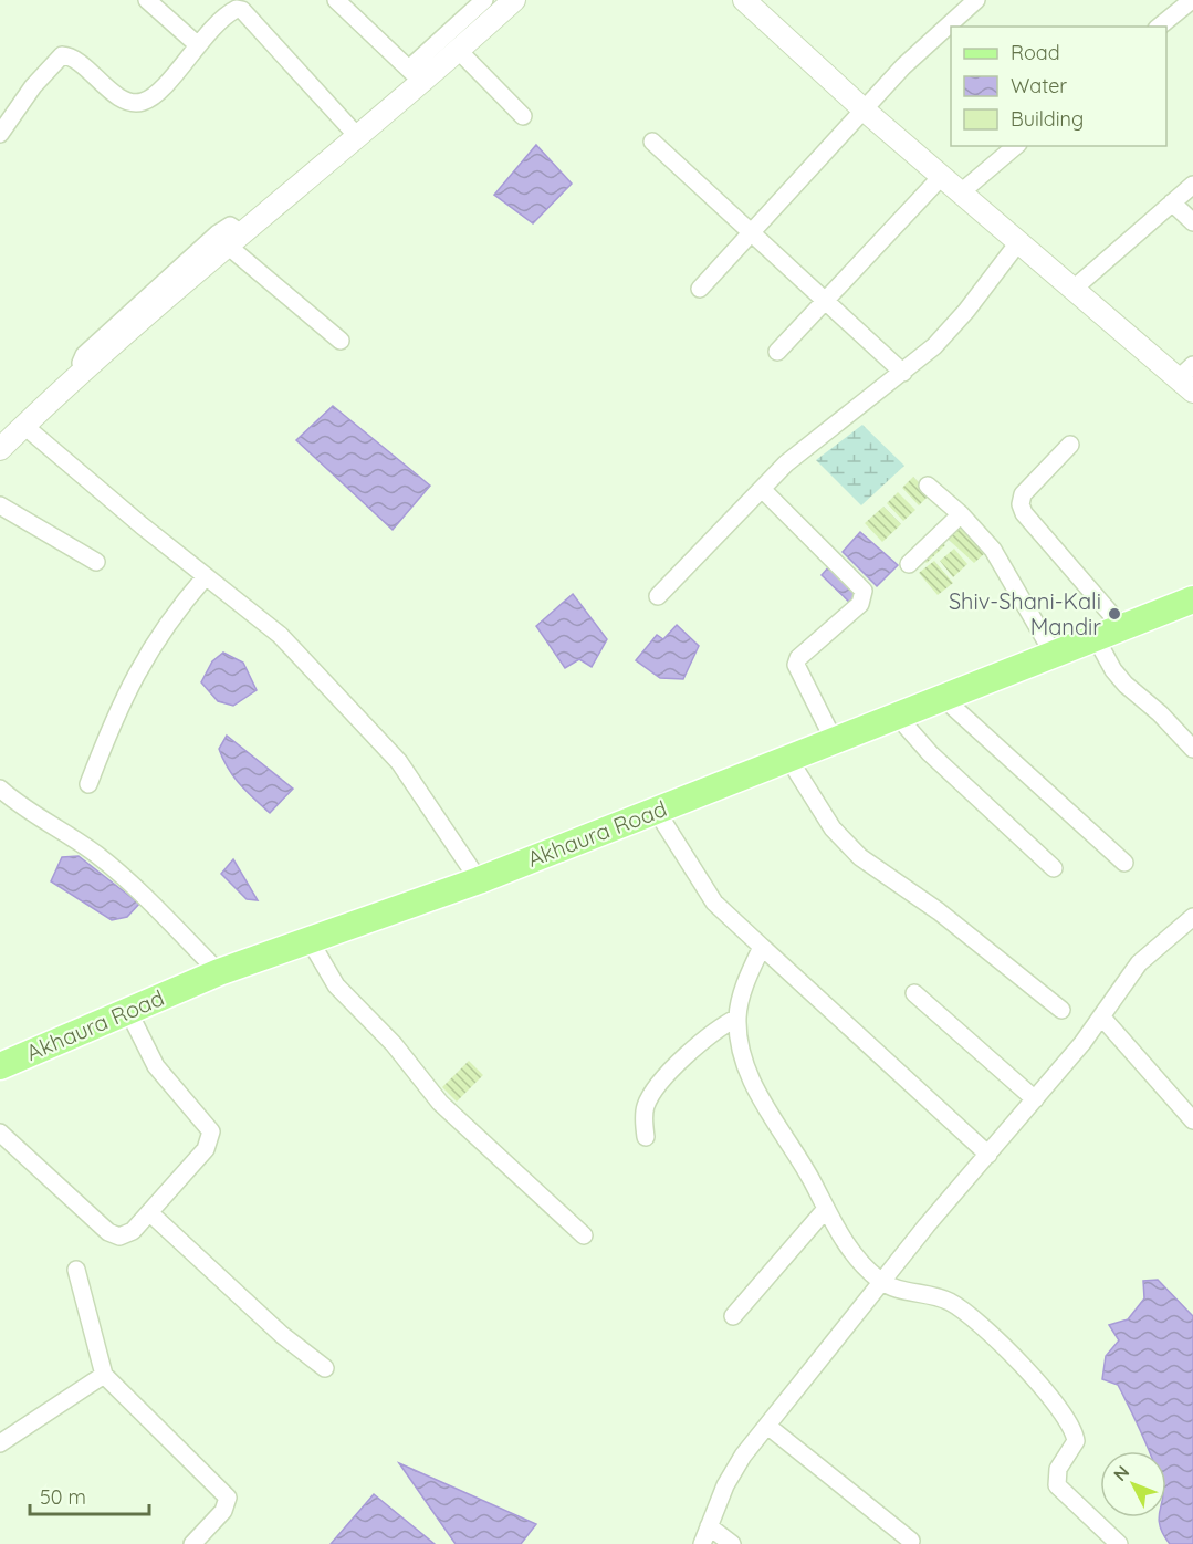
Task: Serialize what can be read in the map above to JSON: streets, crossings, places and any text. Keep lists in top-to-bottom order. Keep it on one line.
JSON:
{"streets":{"main road":["Akhaura Road"]},"places":["Shiv-Shani-Kali Mandir"],"legend":["Road","Water","Building"],"scale_bar":"50 m","north":"top left"}
